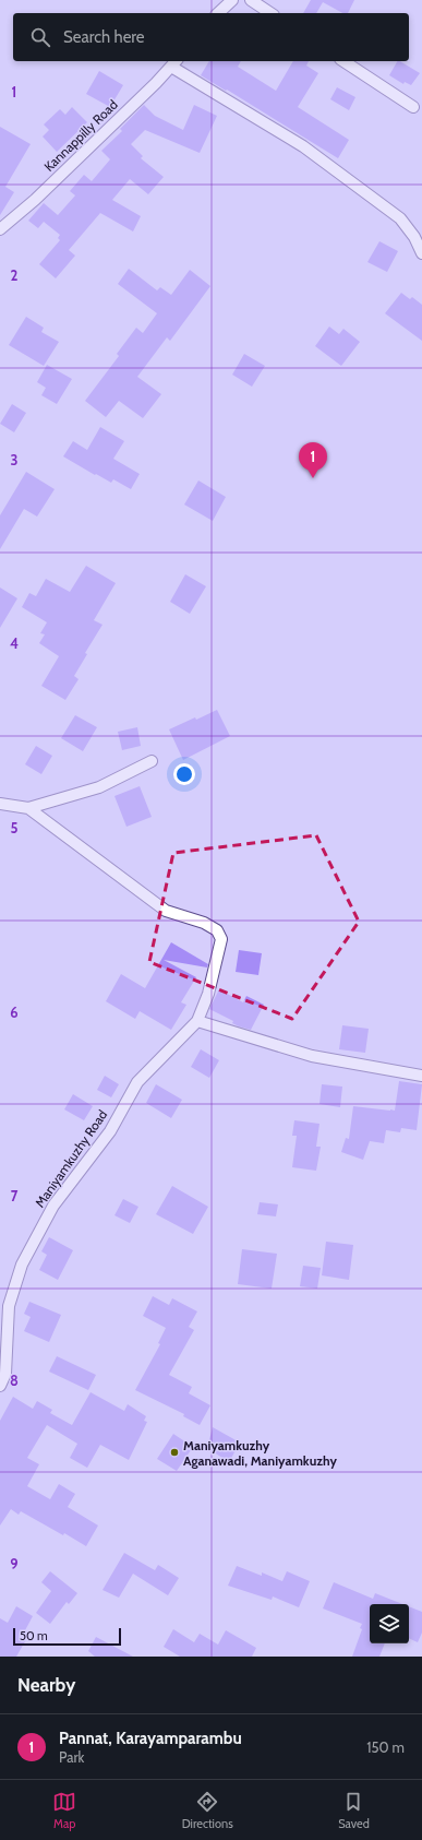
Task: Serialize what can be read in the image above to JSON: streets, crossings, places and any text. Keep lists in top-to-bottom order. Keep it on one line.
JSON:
{"streets":{"street":["Kannappilly Road","Maniyamkuzhy Road"]},"places":["Maniyamkuzhy Aganawadi, Maniyamkuzhy"],"scale_bar":"50 m","page":{"search":"Search here","pins":"1","scale":"50 m","heading":"Nearby","list":[{"mark":"1","name":"Pannat, Karayamparambu","note":"Park","value":"150 m"}],"nav":["Map","Directions","Saved"]},"grid":{"rows":["1","2","3","4","5","6","7","8","9"]}}
